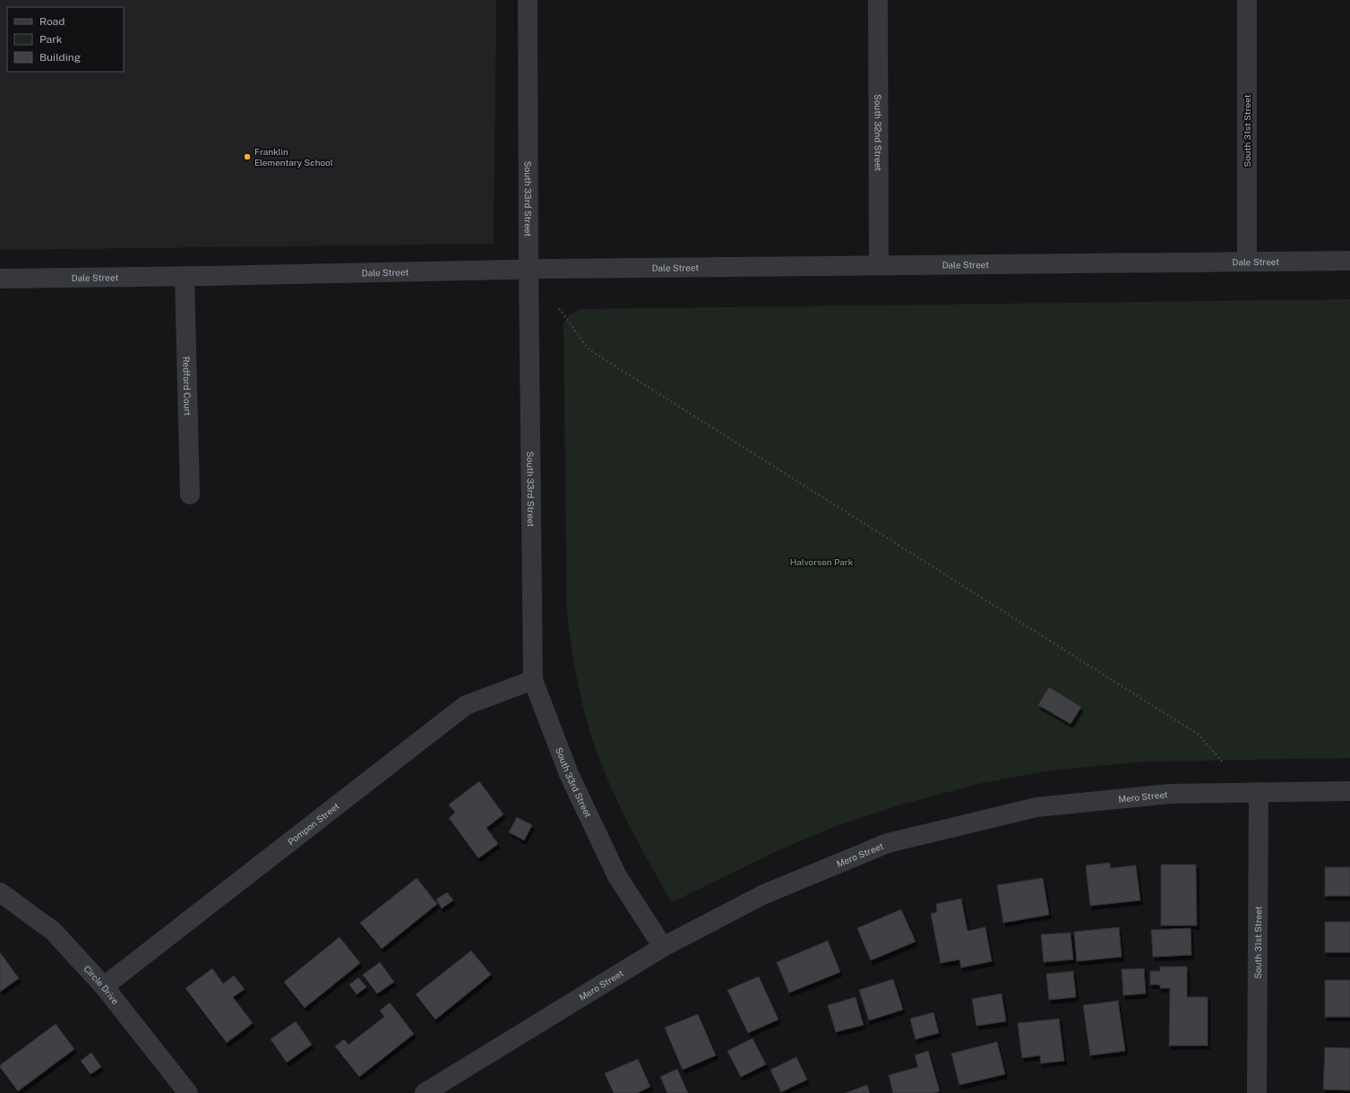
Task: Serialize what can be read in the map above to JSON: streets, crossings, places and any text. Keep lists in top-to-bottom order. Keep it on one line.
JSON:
{"streets":{"street":["South 31st Street","South 32nd Street","South 33rd Street","Dale Street","Redford Court","Mero Street","Pompon Street","Circle Drive"]},"crossings":[["South 31st Street","Dale Street"],["South 31st Street","Mero Street"],["South 32nd Street","Dale Street"],["South 33rd Street","Dale Street"],["South 33rd Street","Mero Street"],["South 33rd Street","Pompon Street"],["Dale Street","Redford Court"],["Pompon Street","Circle Drive"]],"parks":["Halvorsen Park"],"places":["Franklin Elementary School"],"legend":["Road","Park","Building"]}
